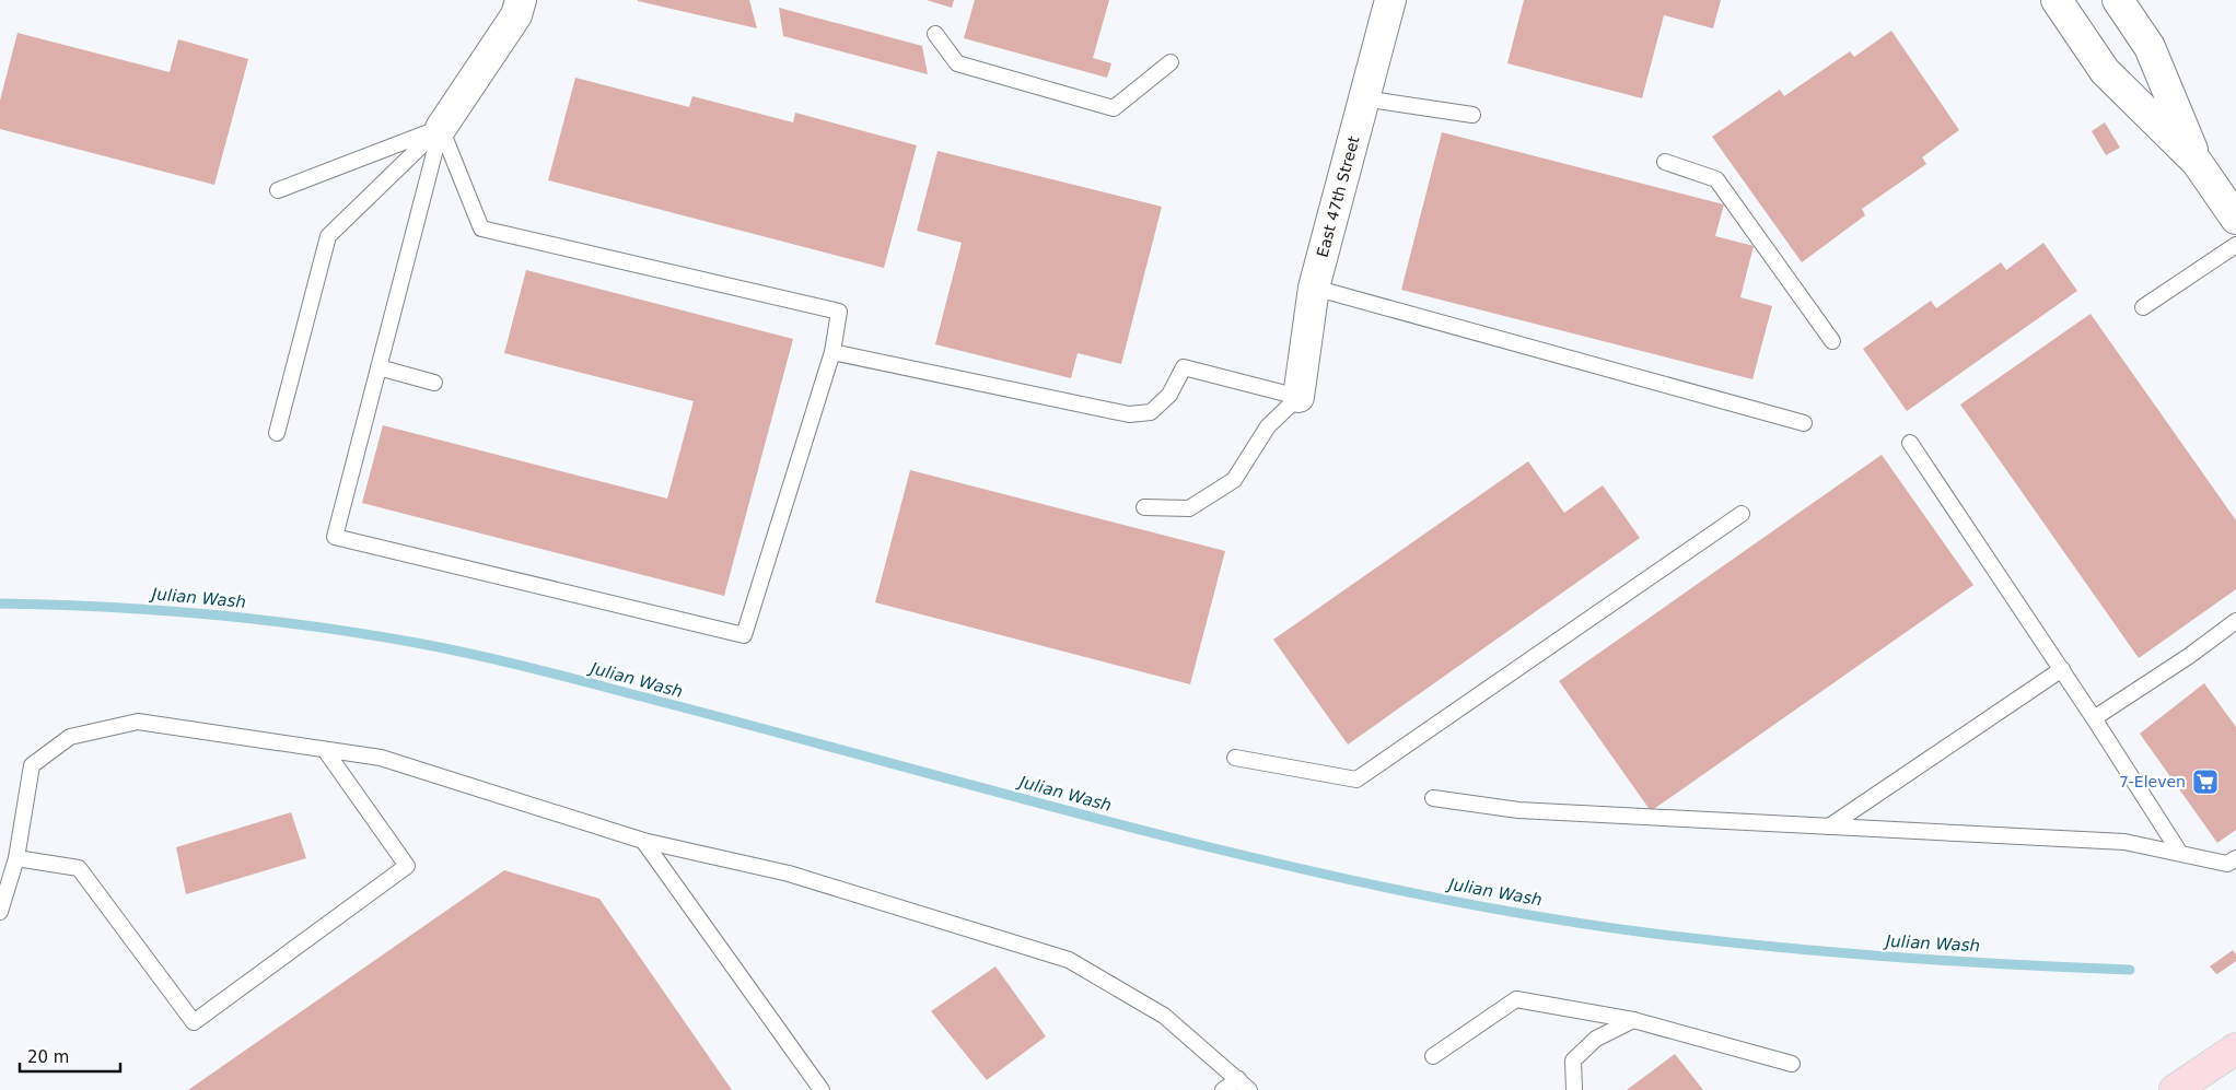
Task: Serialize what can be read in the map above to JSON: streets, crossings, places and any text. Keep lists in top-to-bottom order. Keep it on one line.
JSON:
{"streets":{"street":["East 47th Street"]},"water":["Julian Wash"],"places":{"supermarket":["7-Eleven"]},"scale_bar":"20 m"}
